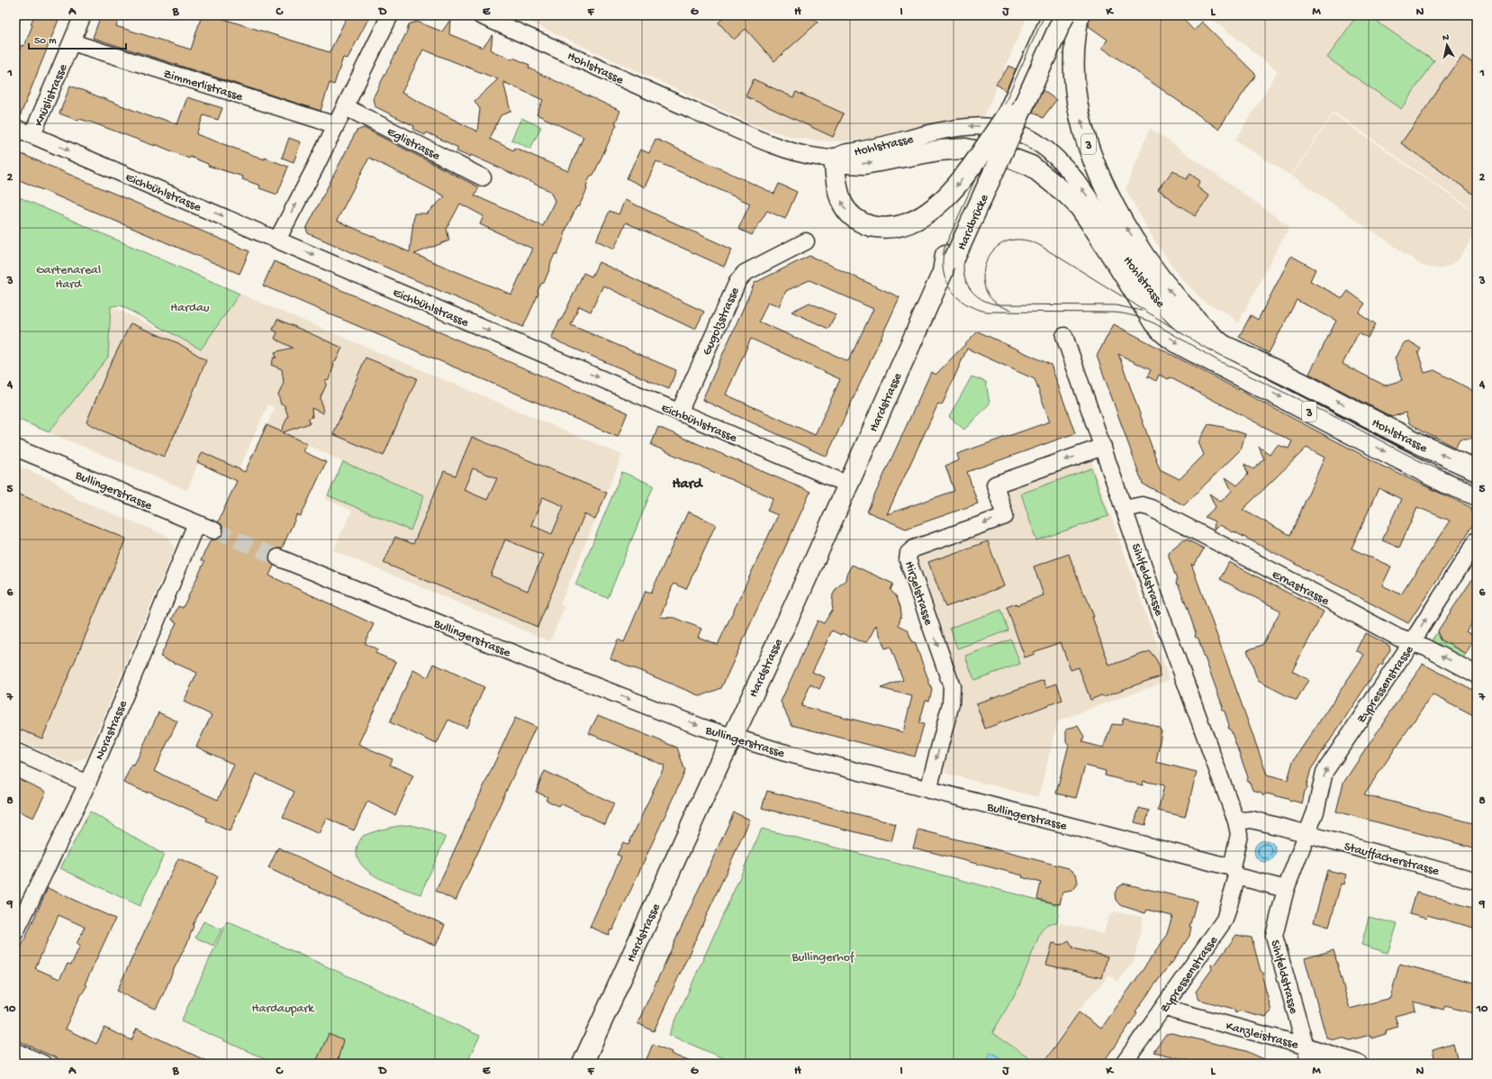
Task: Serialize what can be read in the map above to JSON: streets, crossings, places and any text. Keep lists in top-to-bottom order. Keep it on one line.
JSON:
{"streets":{"main road":["Hohlstrasse","3","Hardbrücke","Hardstrasse"],"street":["Zimmerlistrasse","Knüslistrasse","Eglistrasse","Eichbühlstrasse","Gugolzstrasse","Bullingerstrasse","Sihlfeldstrasse","Ernastrasse","Hirzelstrasse","Zypressenstrasse","Norastrasse","Stauffacherstrasse","Kanzleistrasse"]},"crossings":[["Hohlstrasse","3"],["Hohlstrasse","Hardbrücke"],["Zimmerlistrasse","Knüslistrasse"],["Knüslistrasse","Eichbühlstrasse"],["Eichbühlstrasse","Gugolzstrasse"],["Eichbühlstrasse","Hardstrasse"],["Hardbrücke","Hardstrasse"],["Hardstrasse","Bullingerstrasse"],["Bullingerstrasse","Sihlfeldstrasse"],["Bullingerstrasse","Hirzelstrasse"],["Bullingerstrasse","Zypressenstrasse"],["Bullingerstrasse","Norastrasse"],["Sihlfeldstrasse","Ernastrasse"],["Sihlfeldstrasse","Hirzelstrasse"],["Sihlfeldstrasse","Zypressenstrasse"],["Sihlfeldstrasse","Stauffacherstrasse"],["Sihlfeldstrasse","Kanzleistrasse"],["Ernastrasse","Zypressenstrasse"],["Zypressenstrasse","Stauffacherstrasse"],["Zypressenstrasse","Kanzleistrasse"]],"one_way":["Eichbühlstrasse","Bullingerstrasse","Zypressenstrasse"],"districts":["Hard"],"parks":["Gartenareal Hard","Hardau","Bullingerhof","Hardaupark"],"scale_bar":"50 m","north":"top","grid":{"columns":["A","B","C","D","E","F","G","H","I","J","K","L","M","N"],"rows":["1","2","3","4","5","6","7","8","9","10"]}}
